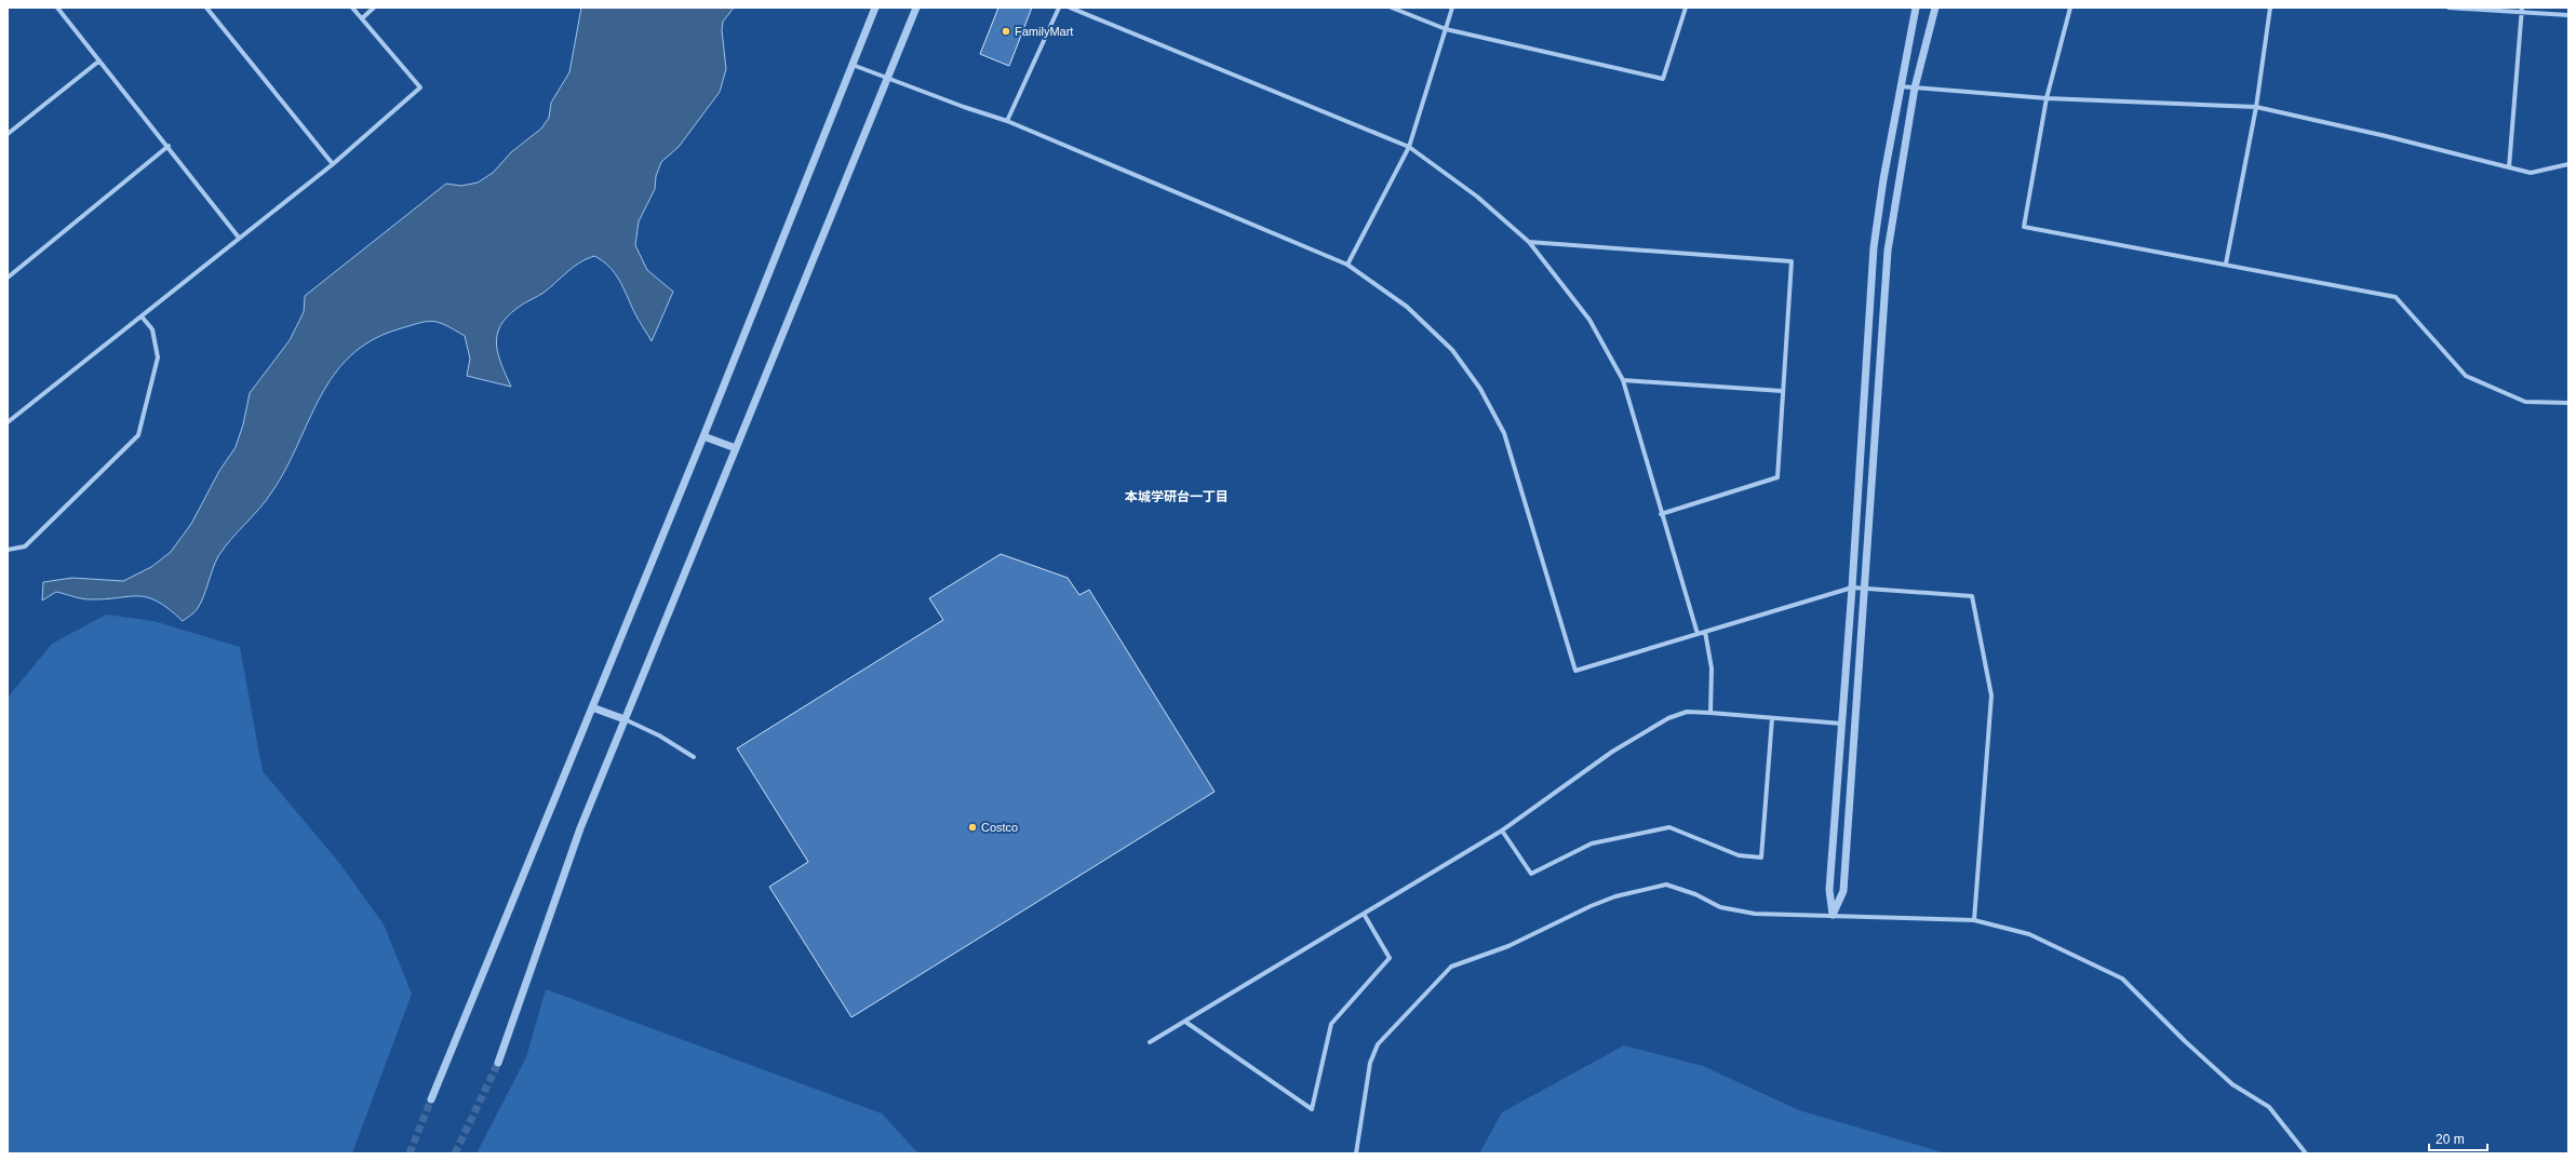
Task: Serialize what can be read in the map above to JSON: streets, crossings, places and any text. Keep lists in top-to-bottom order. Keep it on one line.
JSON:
{"districts":["本城学研台一丁目"],"places":["FamilyMart","Costco"],"scale_bar":"20 m"}
